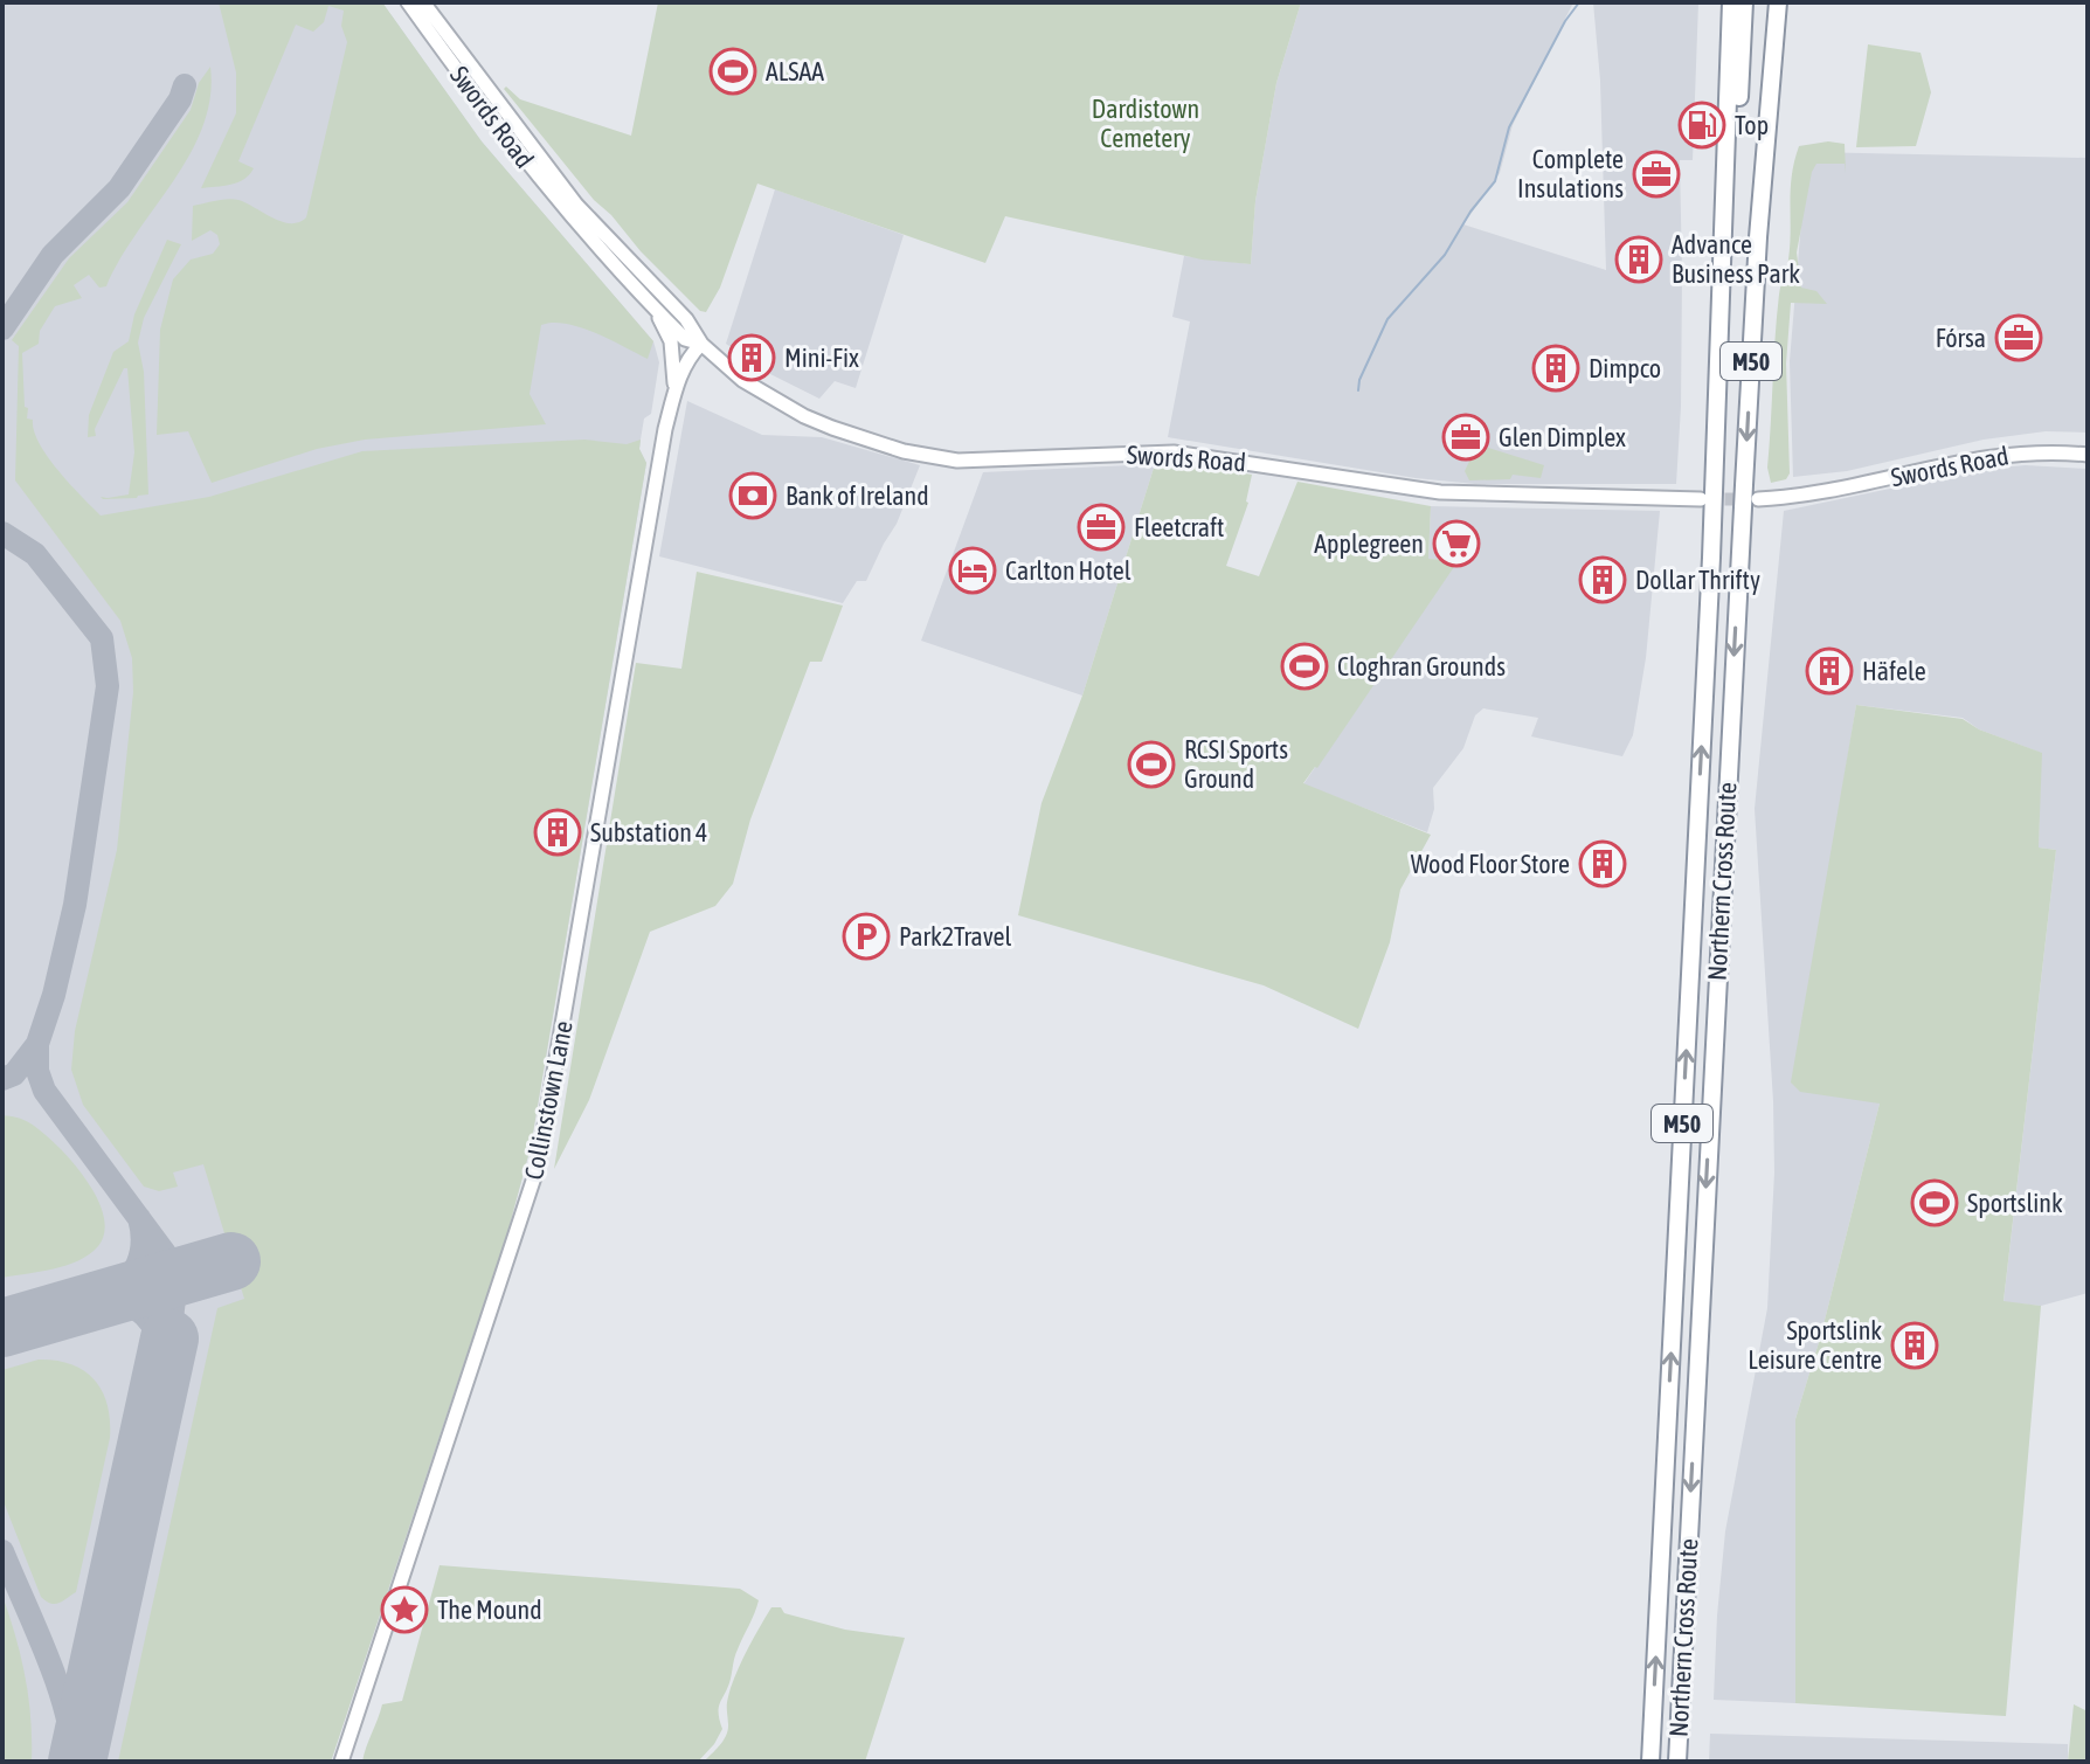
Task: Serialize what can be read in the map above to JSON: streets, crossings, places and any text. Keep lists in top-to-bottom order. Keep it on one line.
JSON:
{"streets":{"highway":["M50","Northern Cross Route"],"main road":["Swords Road","Collinstown Lane"]},"crossings":[["Swords Road","Collinstown Lane"],["M50","Northern Cross Route"]],"parks":["Dardistown Cemetery"],"places":{"sports":["ALSAA","Cloghran Grounds","RCSI Sports Ground","Sportslink"],"fuel station":["Top"],"office":["Complete Insulations","Fórsa","Glen Dimplex","Fleetcraft"],"building":["Advance Business Park","Mini-Fix","Dimpco","Dollar Thrifty","Häfele","Substation 4","Wood Floor Store","Sportslink Leisure Centre"],"bank":["Bank of Ireland"],"supermarket":["Applegreen"],"hotel":["Carlton Hotel"],"parking":["Park2Travel"],"place":["The Mound"]}}
